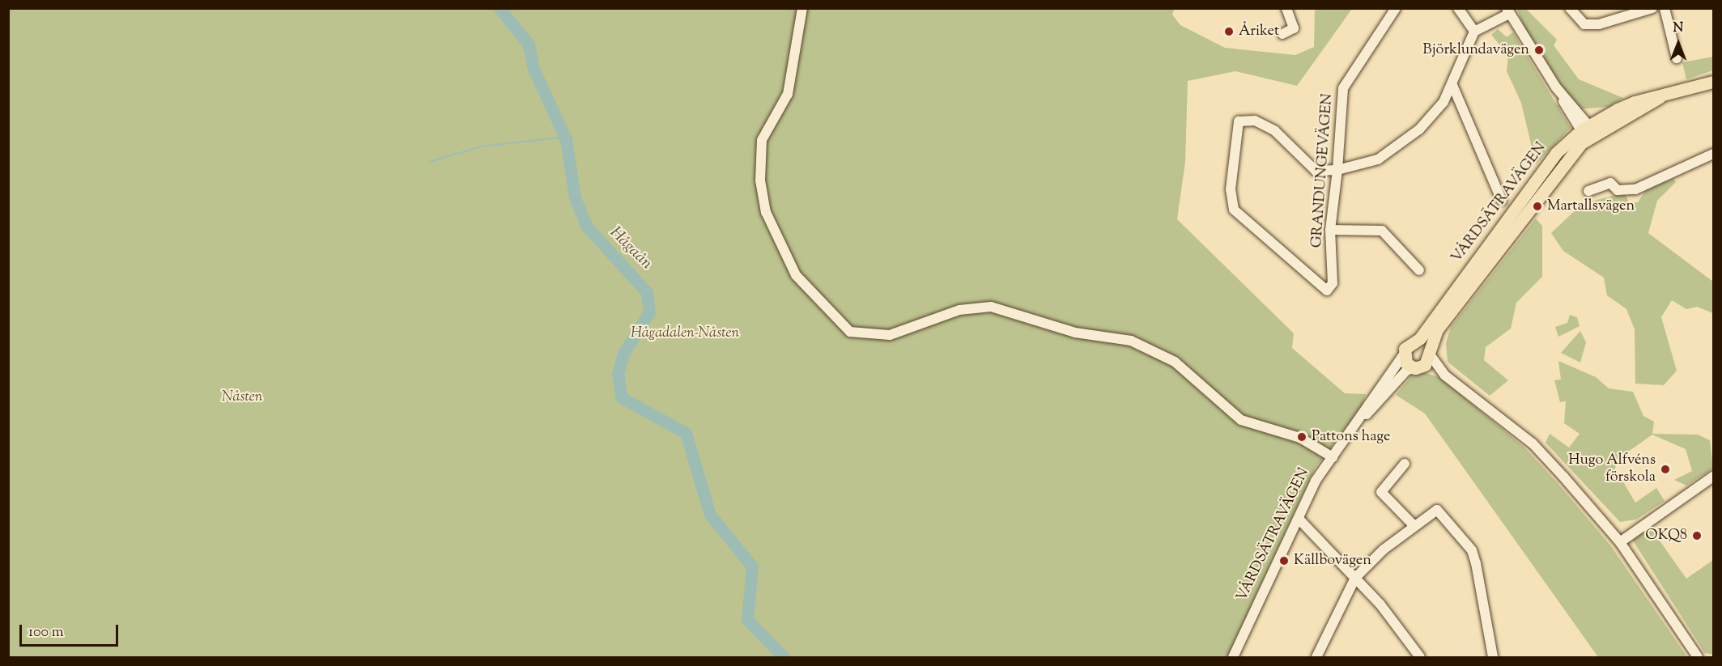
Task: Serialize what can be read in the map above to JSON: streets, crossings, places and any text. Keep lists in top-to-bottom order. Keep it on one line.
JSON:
{"streets":{"main road":["VÅRDSÄTRAVÄGEN"],"street":["GRANDUNGEVÄGEN"]},"water":["Hågaån"],"parks":["Hågadalen-Nåsten","Nåsten"],"places":["Åriket","Björklundavägen","Martallsvägen","Pattons hage","Hugo Alfvéns förskola","OKQ8","Källbovägen"],"scale_bar":"100 m","north":"top"}
